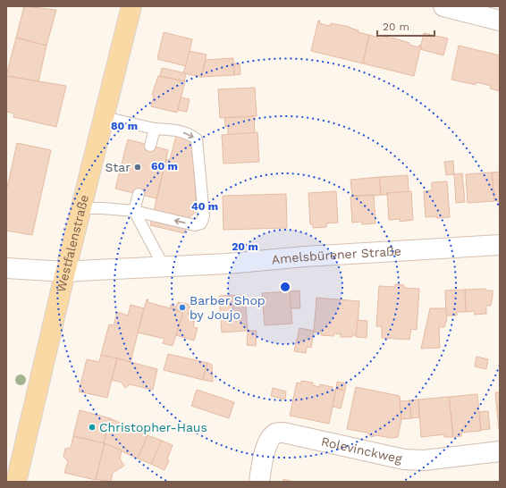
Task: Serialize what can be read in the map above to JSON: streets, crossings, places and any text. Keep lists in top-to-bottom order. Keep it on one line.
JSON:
{"streets":{"main road":["Westfalenstraße"],"street":["Amelsbürener Straße","Rolevinckweg"]},"crossings":[["Westfalenstraße","Amelsbürener Straße"]],"places":["Star","Barber Shop by Joujo","Christopher-Haus"],"scale_bar":"20 m","rings":["80 m","60 m","40 m","20 m"]}
